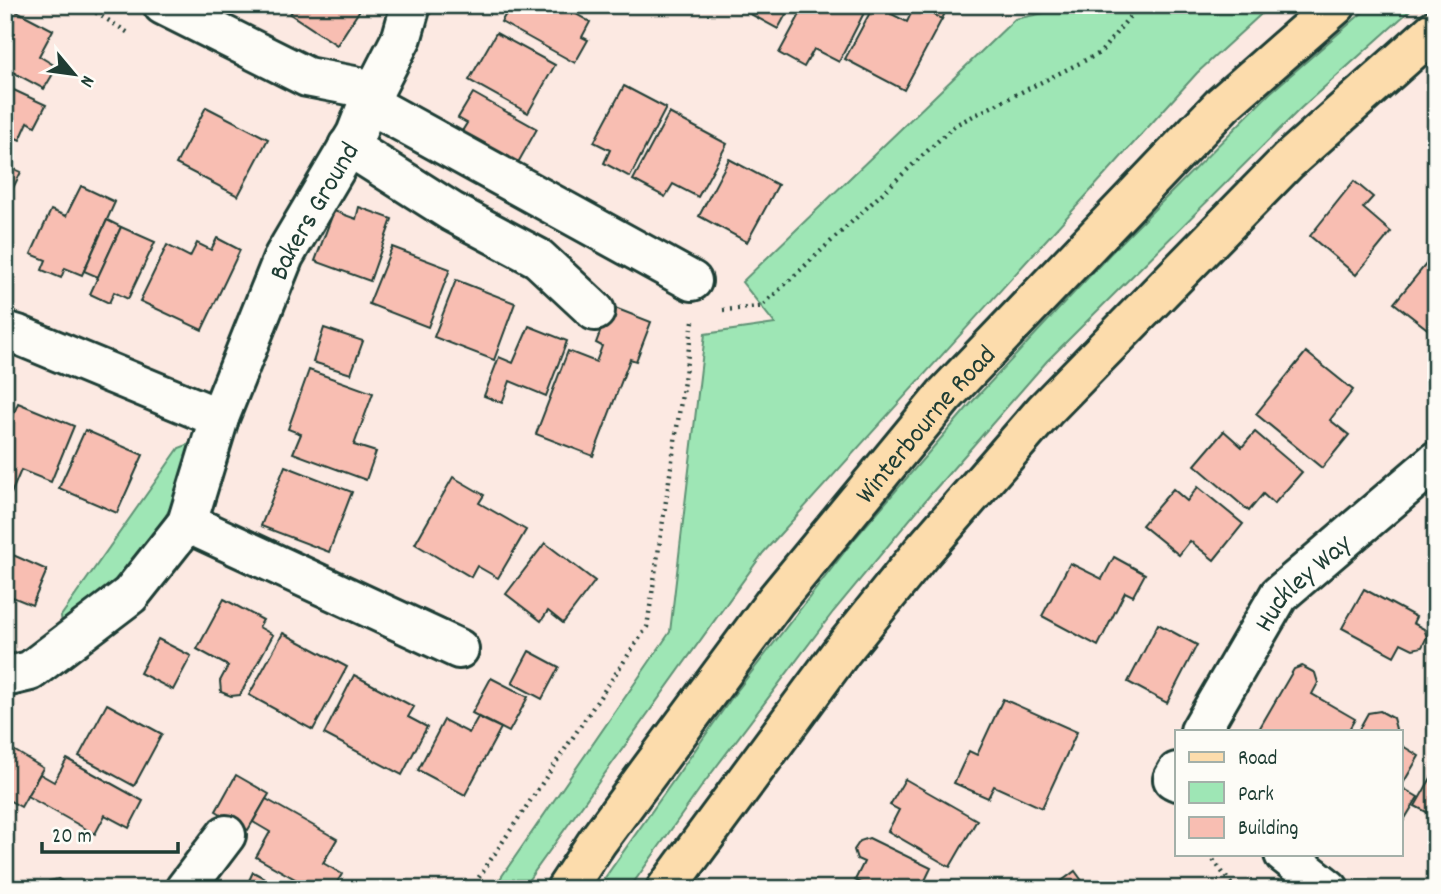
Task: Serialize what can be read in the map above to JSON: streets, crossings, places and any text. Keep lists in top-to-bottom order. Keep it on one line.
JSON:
{"streets":{"main road":["Winterbourne Road"],"street":["Bakers Ground","Huckley Way"]},"legend":["Road","Park","Building"],"scale_bar":"20 m","north":"bottom right"}
